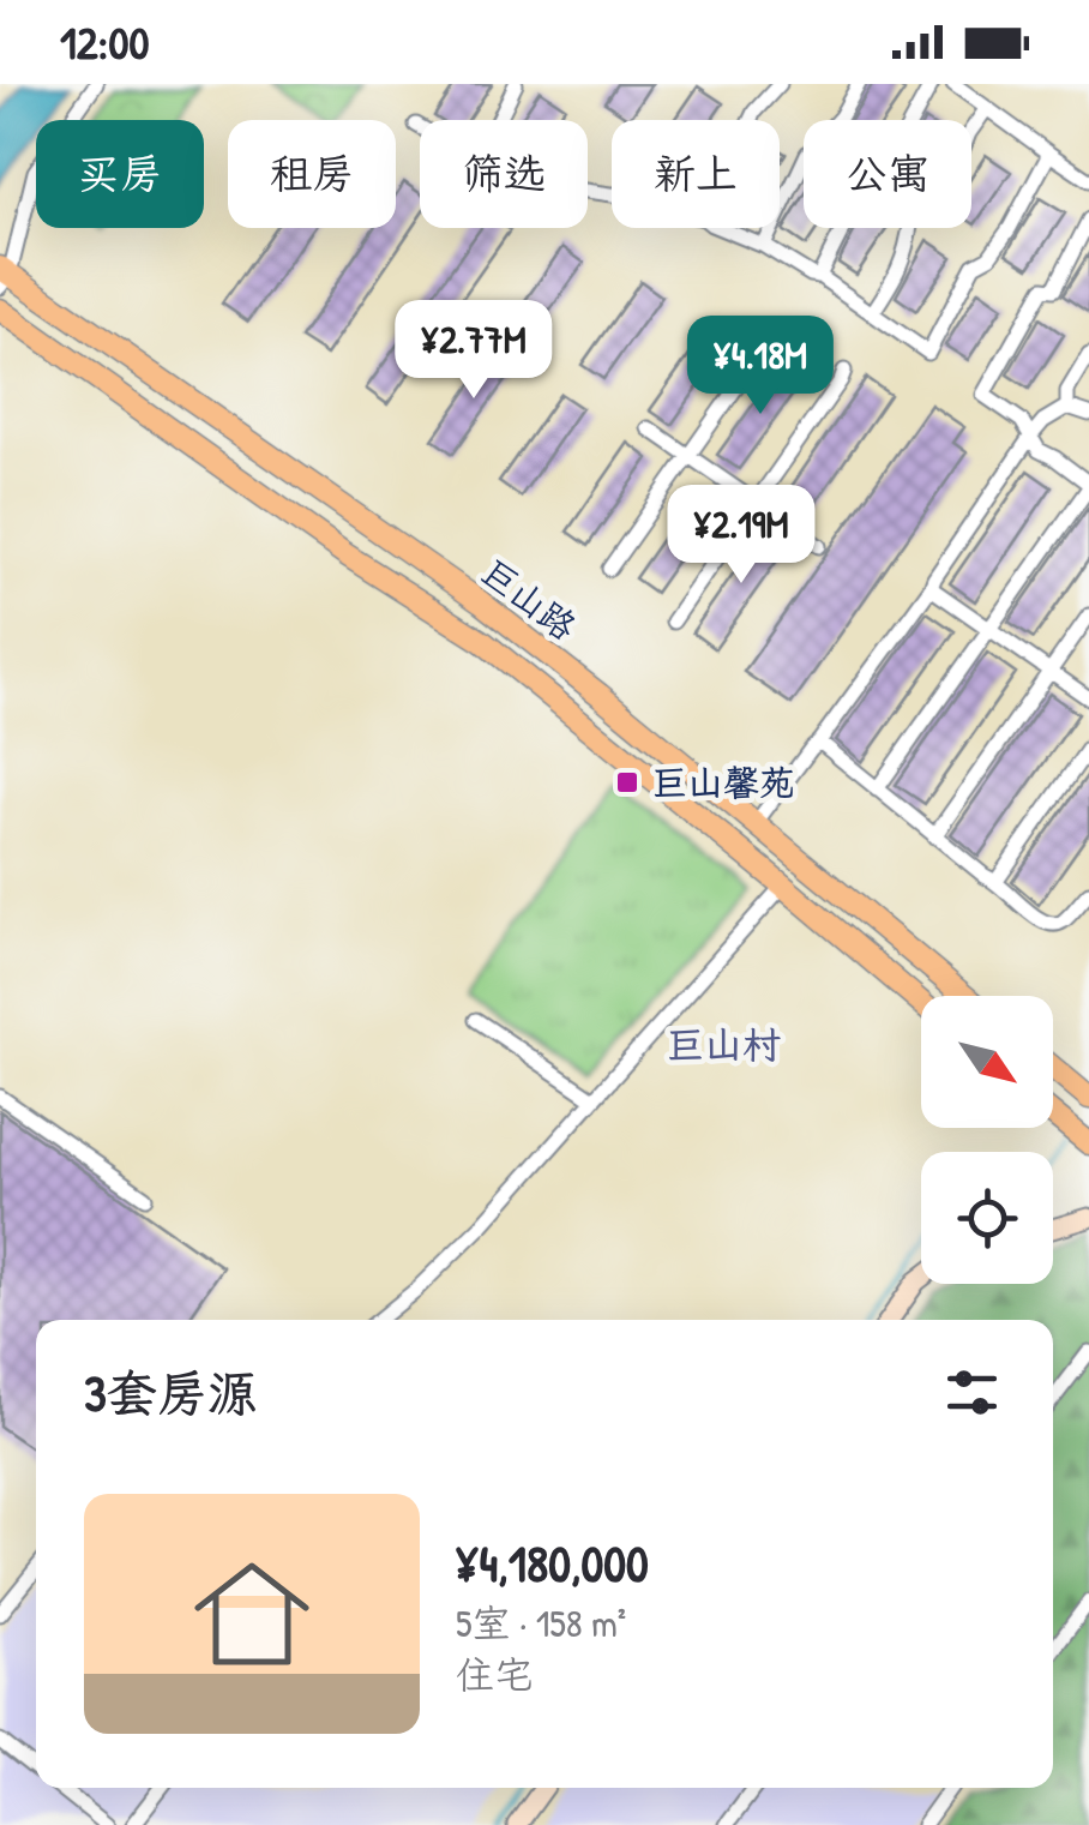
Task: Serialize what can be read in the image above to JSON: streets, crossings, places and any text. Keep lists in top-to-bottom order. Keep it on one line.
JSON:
{"streets":{"main road":["巨山路"]},"districts":["巨山村"],"places":{"transit":["巨山馨苑"]},"north":"bottom right","page":{"status":"12:00","chip":["买房","租房","筛选","新上","公寓"],"price":["¥2.77M","¥4.18M","¥2.19M"],"heading":"3套房源","list":[{"name":"¥4,180,000","note":"5室 · 158 m² · 住宅"}]}}
